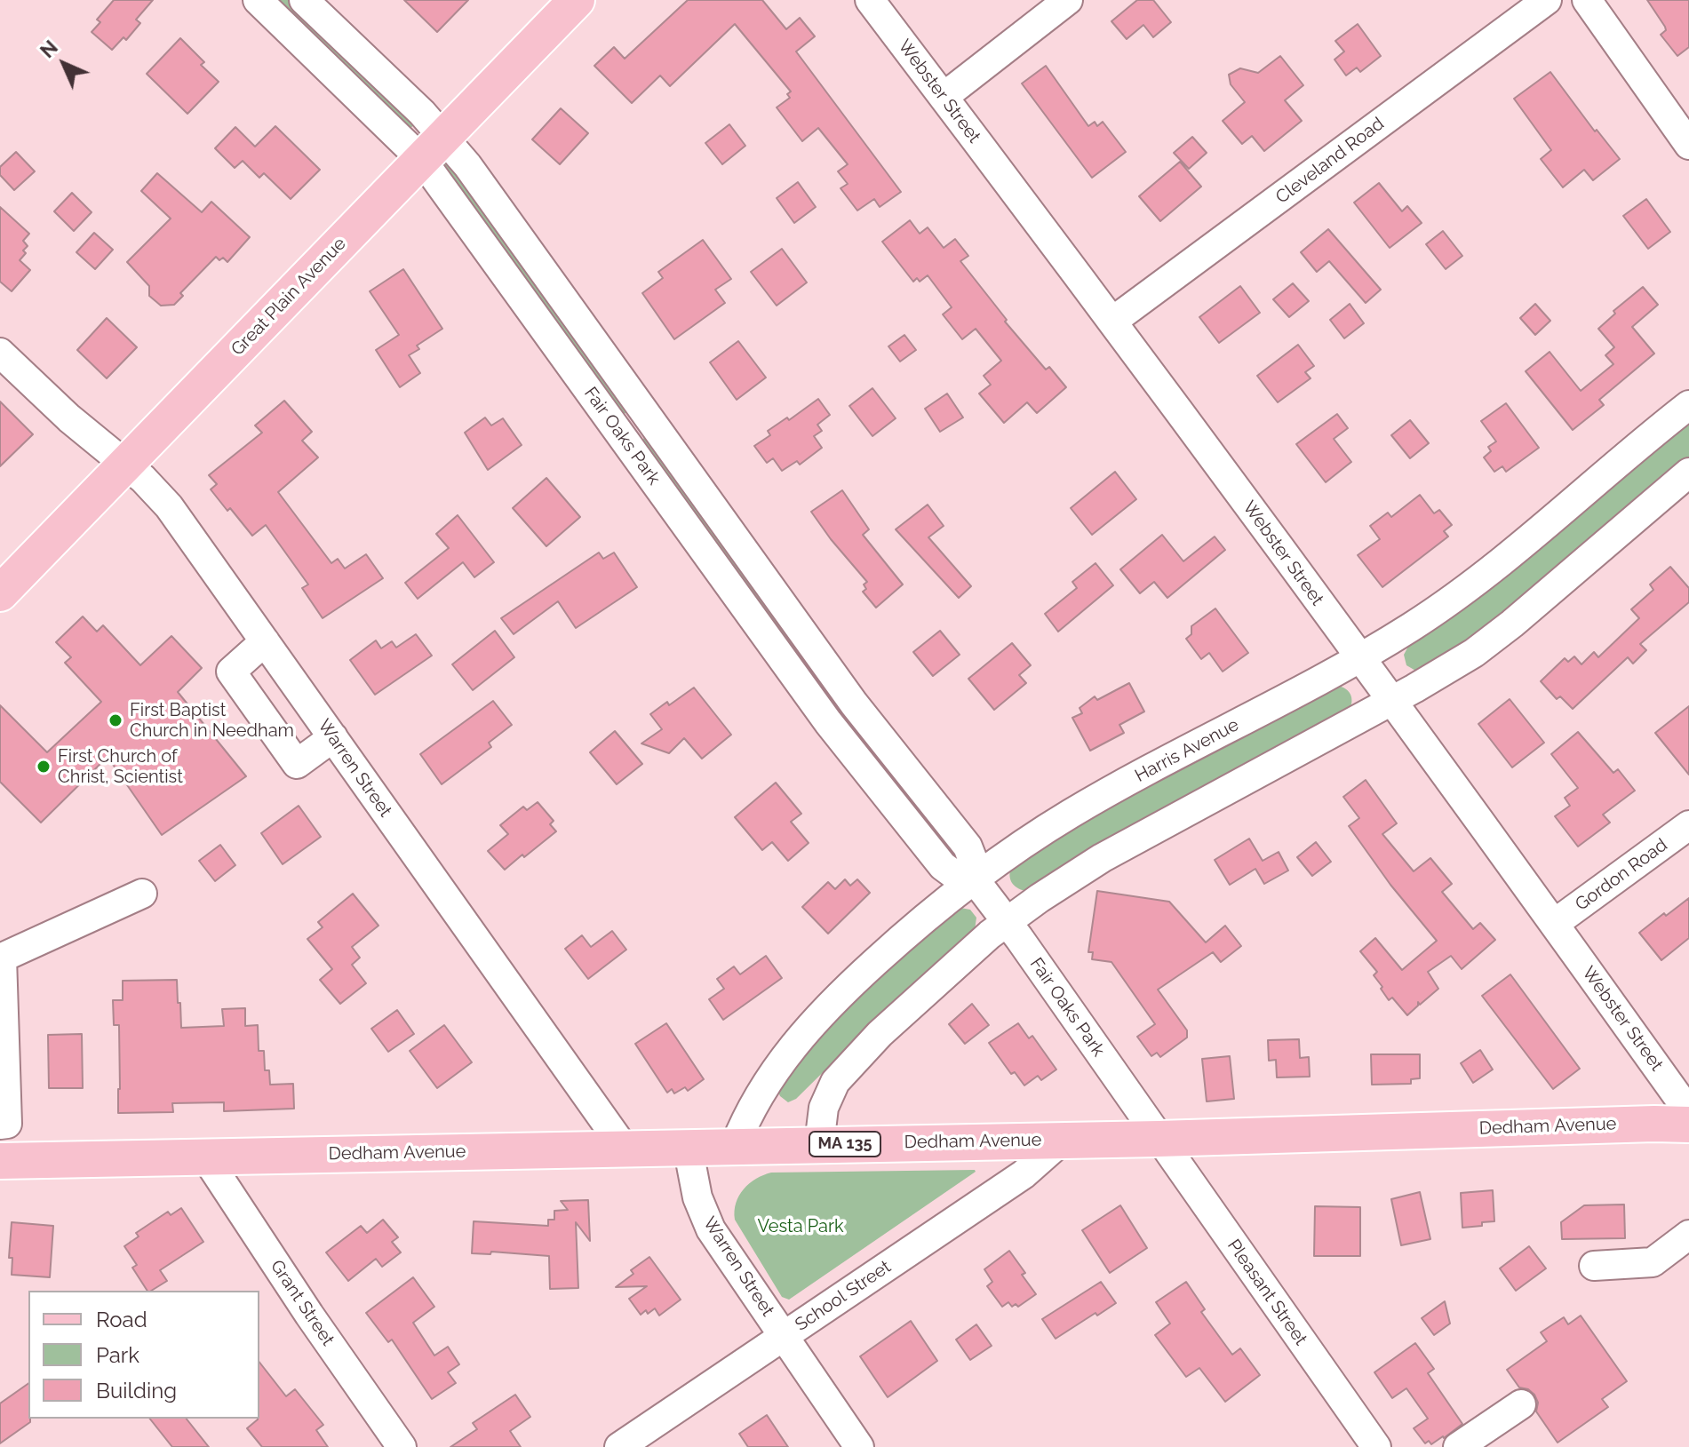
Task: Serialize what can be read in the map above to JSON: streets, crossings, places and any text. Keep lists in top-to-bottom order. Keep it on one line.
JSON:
{"streets":{"main road":["Great Plain Avenue","Dedham Avenue","MA 135"],"street":["Webster Street","Cleveland Road","Fair Oaks Park","Harris Avenue","Warren Street","Gordon Road","Pleasant Street","School Street","Grant Street"]},"crossings":[["Webster Street","Cleveland Road"],["Webster Street","Harris Avenue"],["Webster Street","Gordon Road"],["Great Plain Avenue","Fair Oaks Park"],["Great Plain Avenue","Warren Street"],["Fair Oaks Park","Harris Avenue"],["Fair Oaks Park","Dedham Avenue"],["Fair Oaks Park","Pleasant Street"],["Harris Avenue","Dedham Avenue"],["Warren Street","Dedham Avenue"],["Warren Street","School Street"],["Dedham Avenue","Pleasant Street"],["Dedham Avenue","School Street"],["Dedham Avenue","Grant Street"]],"parks":["Vesta Park"],"places":["First Baptist Church in Needham","First Church of Christ, Scientist"],"legend":["Road","Park","Building"],"north":"top left"}
